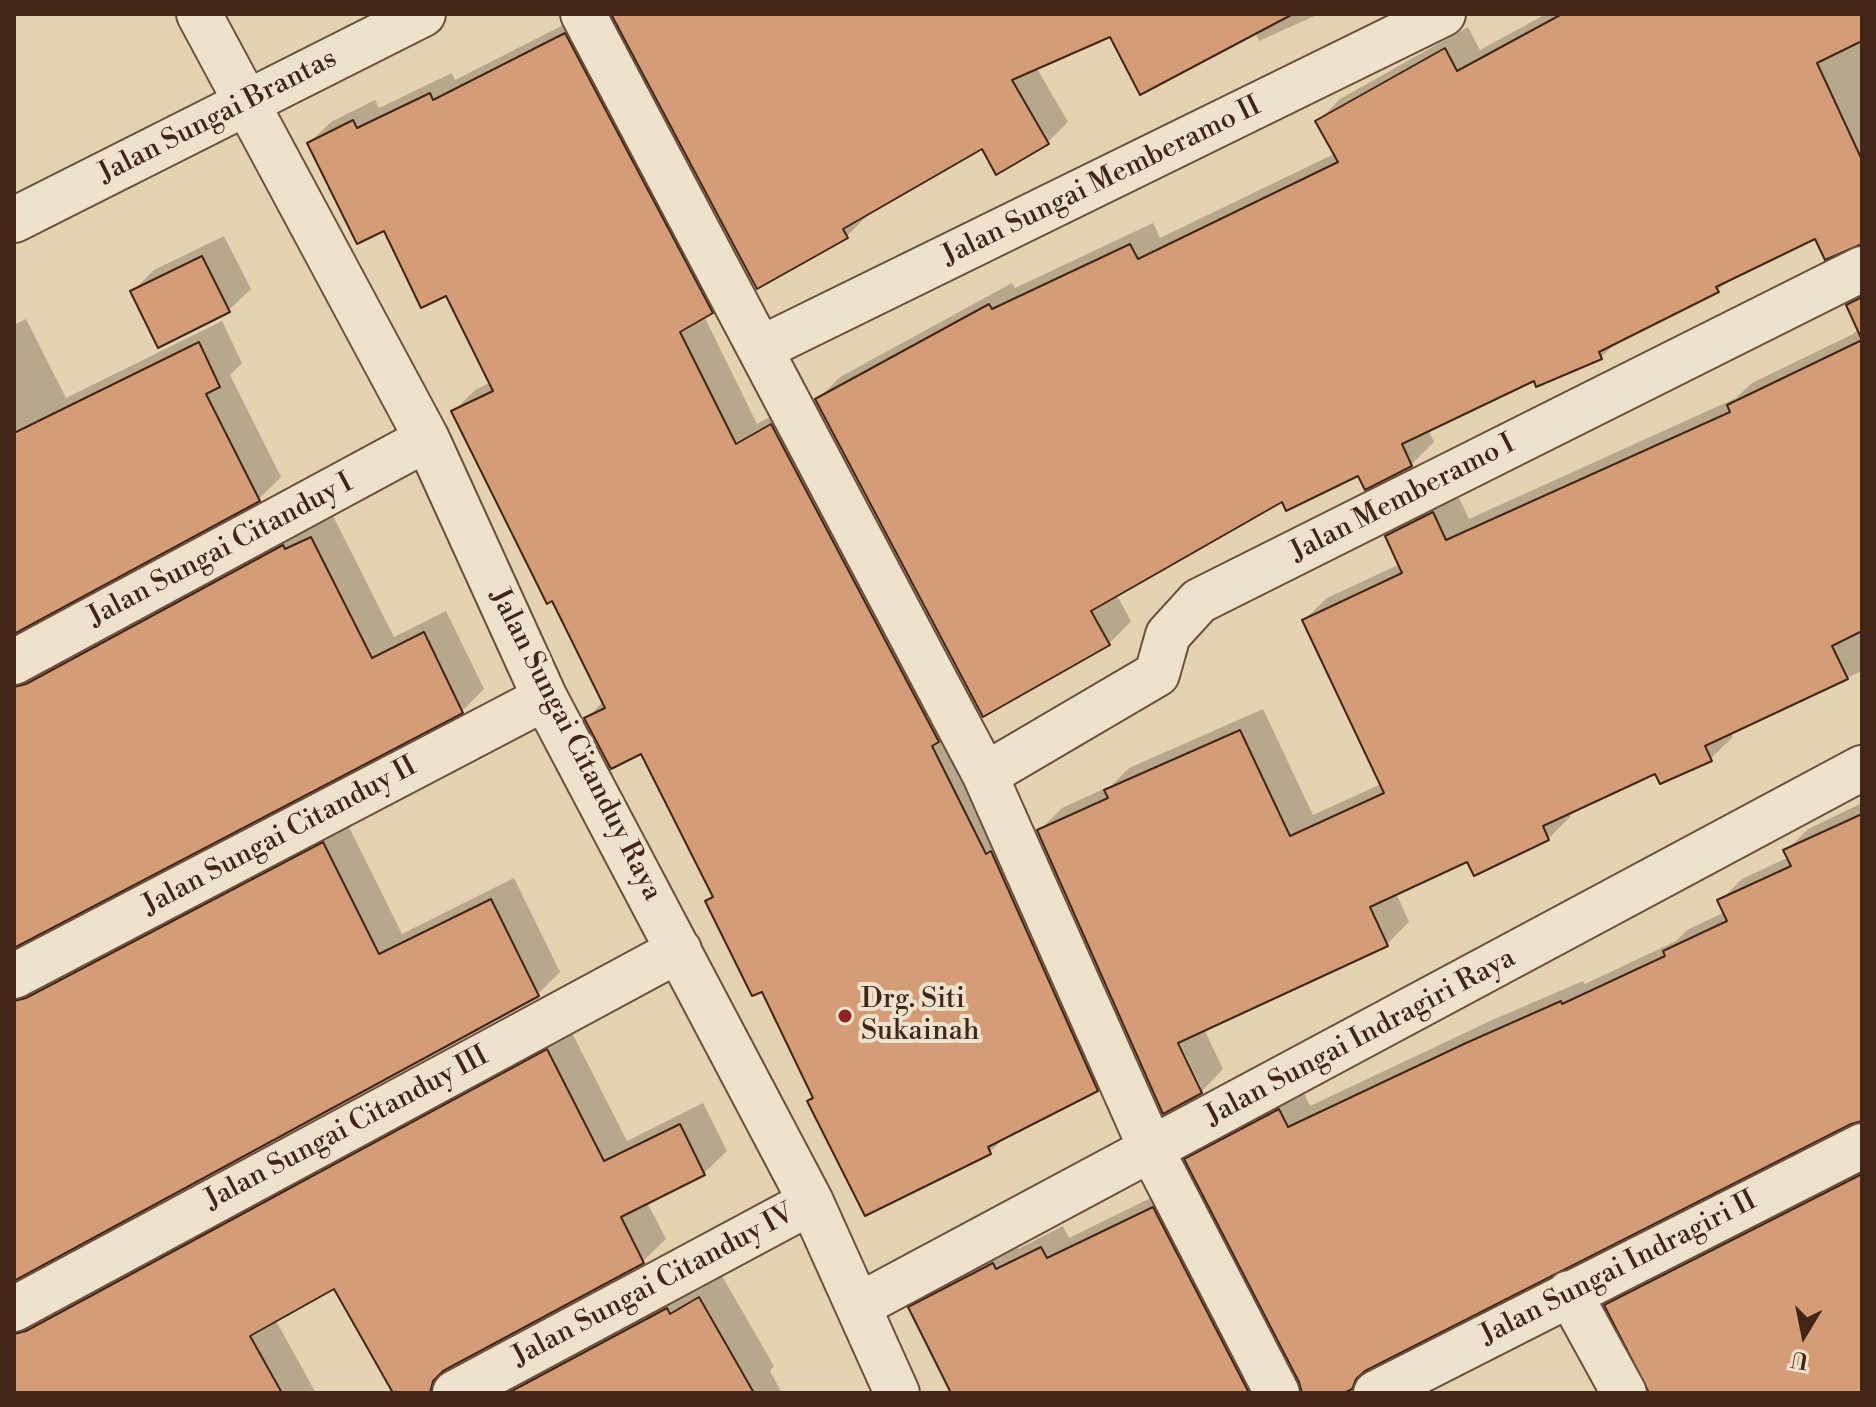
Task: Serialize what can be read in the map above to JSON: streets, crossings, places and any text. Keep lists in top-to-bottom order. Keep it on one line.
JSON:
{"streets":{"street":["Jalan Sungai Brantas","Jalan Sungai Memberamo II","Jalan Memberamo I","Jalan Sungai Citanduy I","Jalan Sungai Citanduy Raya","Jalan Sungai Citanduy II","Jalan Sungai Indragiri Raya","Jalan Sungai Citanduy III","Jalan Sungai Indragiri II","Jalan Sungai Citanduy IV"]},"crossings":[["Jalan Sungai Brantas","Jalan Sungai Citanduy Raya"],["Jalan Sungai Citanduy I","Jalan Sungai Citanduy Raya"],["Jalan Sungai Citanduy Raya","Jalan Sungai Citanduy II"],["Jalan Sungai Citanduy Raya","Jalan Sungai Indragiri Raya"],["Jalan Sungai Citanduy Raya","Jalan Sungai Citanduy III"],["Jalan Sungai Citanduy Raya","Jalan Sungai Citanduy IV"]],"places":["Drg. Siti Sukainah"],"north":"bottom"}
